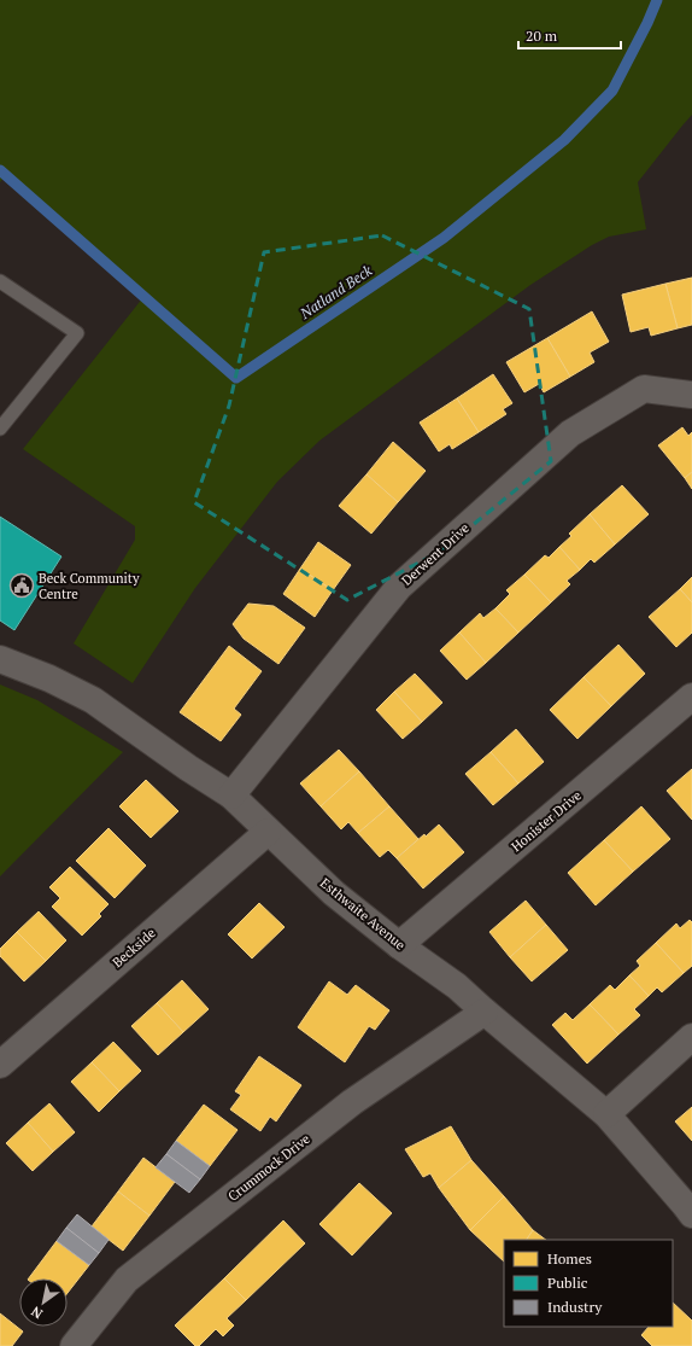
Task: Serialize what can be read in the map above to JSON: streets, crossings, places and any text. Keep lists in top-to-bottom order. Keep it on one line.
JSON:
{"streets":{"street":["Derwent Drive","Honister Drive","Esthwaite Avenue","Beckside","Crummock Drive"]},"crossings":[["Derwent Drive","Esthwaite Avenue"],["Honister Drive","Esthwaite Avenue"],["Esthwaite Avenue","Beckside"],["Esthwaite Avenue","Crummock Drive"]],"water":["Natland Beck"],"places":{"public building":["Beck Community Centre"]},"legend":["Homes","Public","Industry"],"scale_bar":"20 m","north":"bottom left"}
